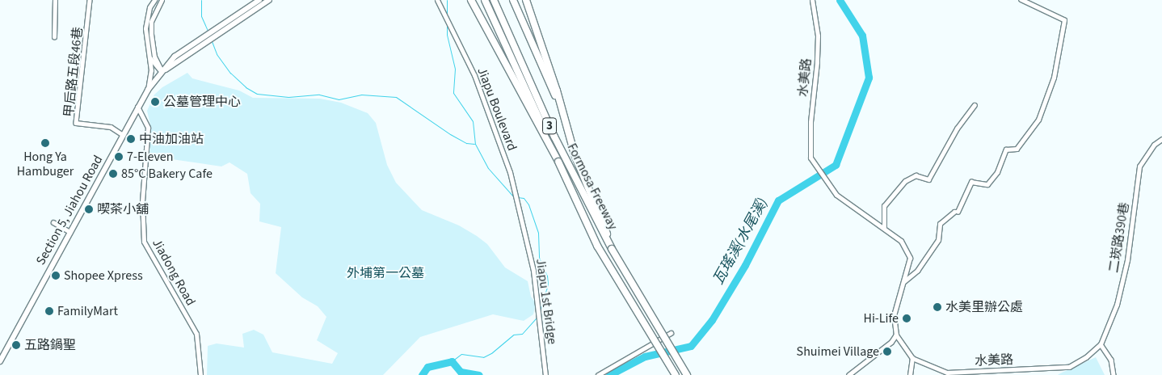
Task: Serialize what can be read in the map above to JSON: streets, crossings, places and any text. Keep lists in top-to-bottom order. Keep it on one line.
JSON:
{"streets":{"highway":["3","Formosa Freeway"],"main road":["Section 5, Jiahou Road"],"street":["甲后路五段46巷","水美路","Jiapu Boulevard","二崁路390巷","Jiadong Road","Jiapu 1st Bridge"]},"crossings":[["甲后路五段46巷","Section 5, Jiahou Road"],["水美路","二崁路390巷"],["Jiapu Boulevard","Jiapu 1st Bridge"],["Section 5, Jiahou Road","Jiadong Road"]],"water":["瓦瑤溪(水尾溪)"],"parks":["外埔第一公墓"],"places":["公墓管理中心","中油加油站","Hong Ya Hambuger","7-Eleven","85°C Bakery Cafe","喫茶小舖","Shopee Xpress","水美里辦公處","FamilyMart","Hi-Life","五路鍋聖","Shuimei Village"]}
